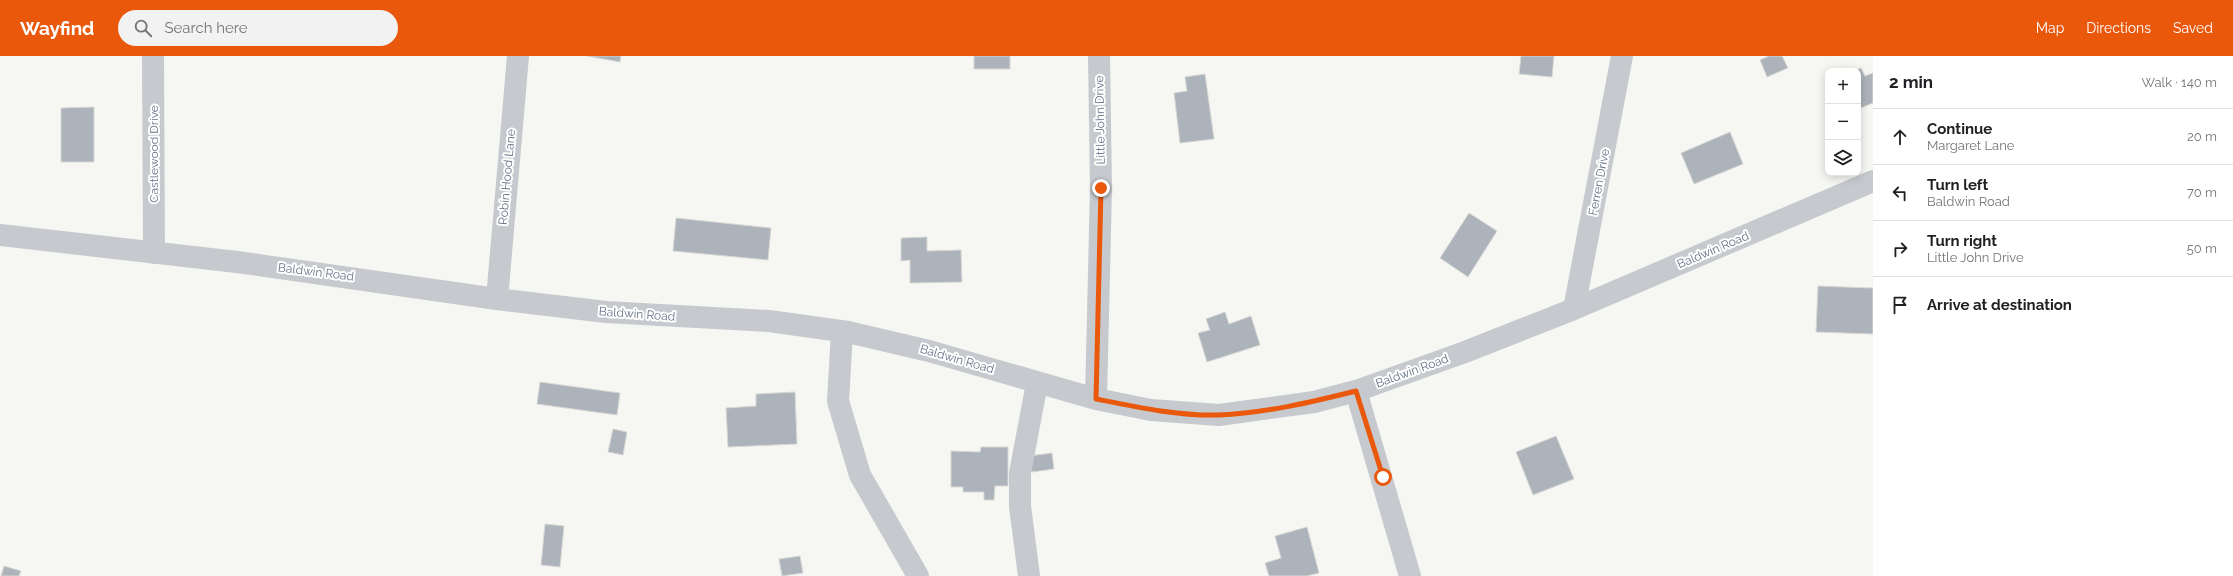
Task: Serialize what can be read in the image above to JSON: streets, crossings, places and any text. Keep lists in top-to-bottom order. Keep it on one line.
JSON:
{"streets":{"street":["Little John Drive","Castlewood Drive","Robin Hood Lane","Ferren Drive","Baldwin Road"]},"crossings":[["Little John Drive","Baldwin Road"],["Castlewood Drive","Baldwin Road"],["Robin Hood Lane","Baldwin Road"],["Ferren Drive","Baldwin Road"]],"page":{"header":"Wayfind","search":"Search here","nav":["Map","Directions","Saved"],"heading":["2 min","Walk · 140 m"],"map_buttons":["+","−"],"list":[["Continue","Margaret Lane","20 m"],["Turn left","Baldwin Road","70 m"],["Turn right","Little John Drive","50 m"],"Arrive at destination"]}}
